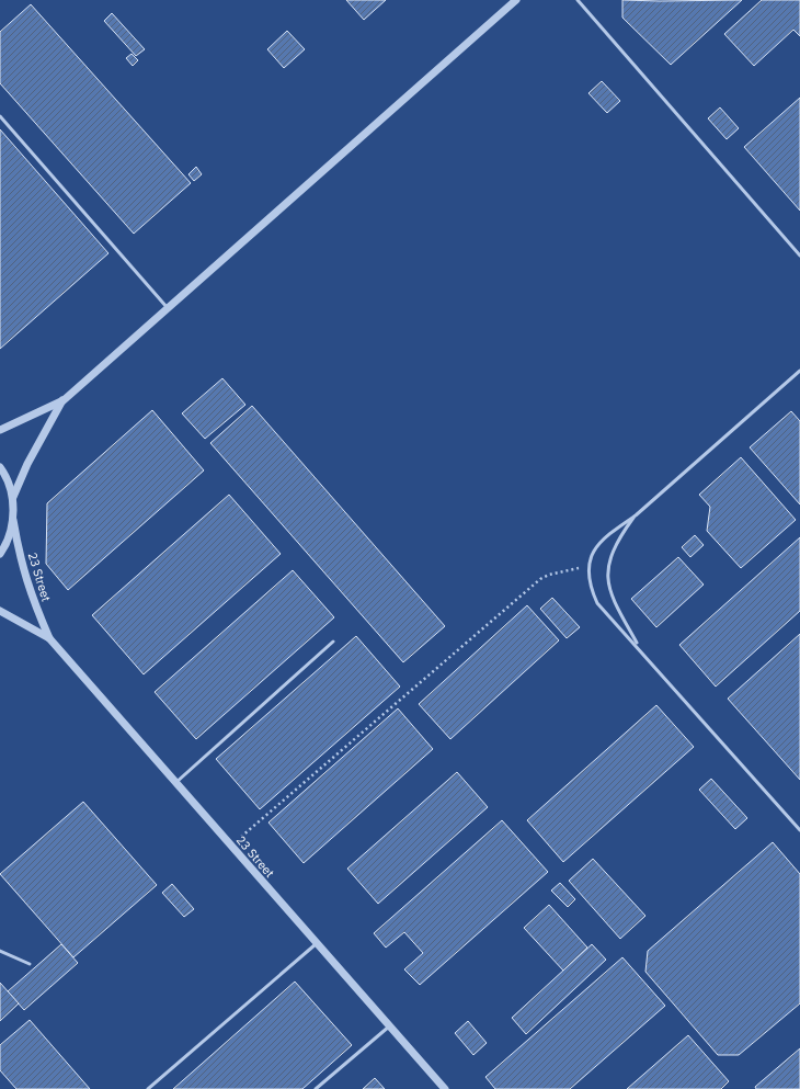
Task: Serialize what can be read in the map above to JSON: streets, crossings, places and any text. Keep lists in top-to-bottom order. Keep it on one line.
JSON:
{"streets":{"street":["23 Street"]}}
